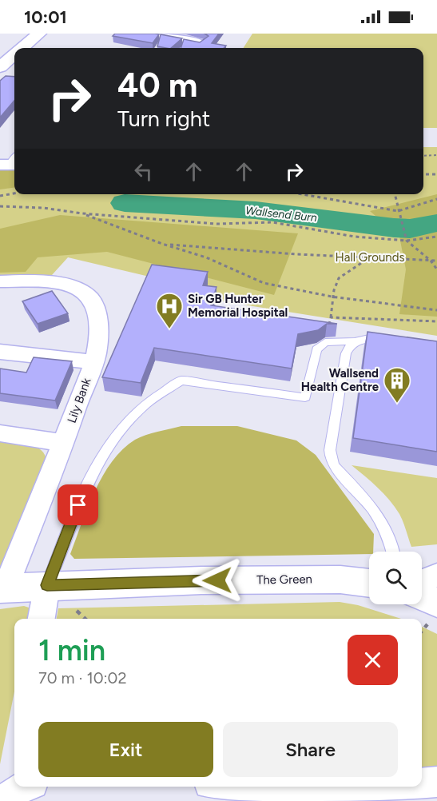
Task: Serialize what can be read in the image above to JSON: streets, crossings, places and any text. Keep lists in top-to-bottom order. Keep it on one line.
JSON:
{"streets":{"street":["Lily Bank","The Green"]},"crossings":[["Lily Bank","The Green"]],"water":["Wallsend Burn"],"parks":["Hall Grounds"],"places":{"hospital":["Sir GB Hunter Memorial Hospital"],"building":["Wallsend Health Centre"]},"page":{"status":"10:01","turn":["40 m","Turn right"],"heading":["1 min","70 m · 10:02"],"buttons":["Exit","Share"]}}
